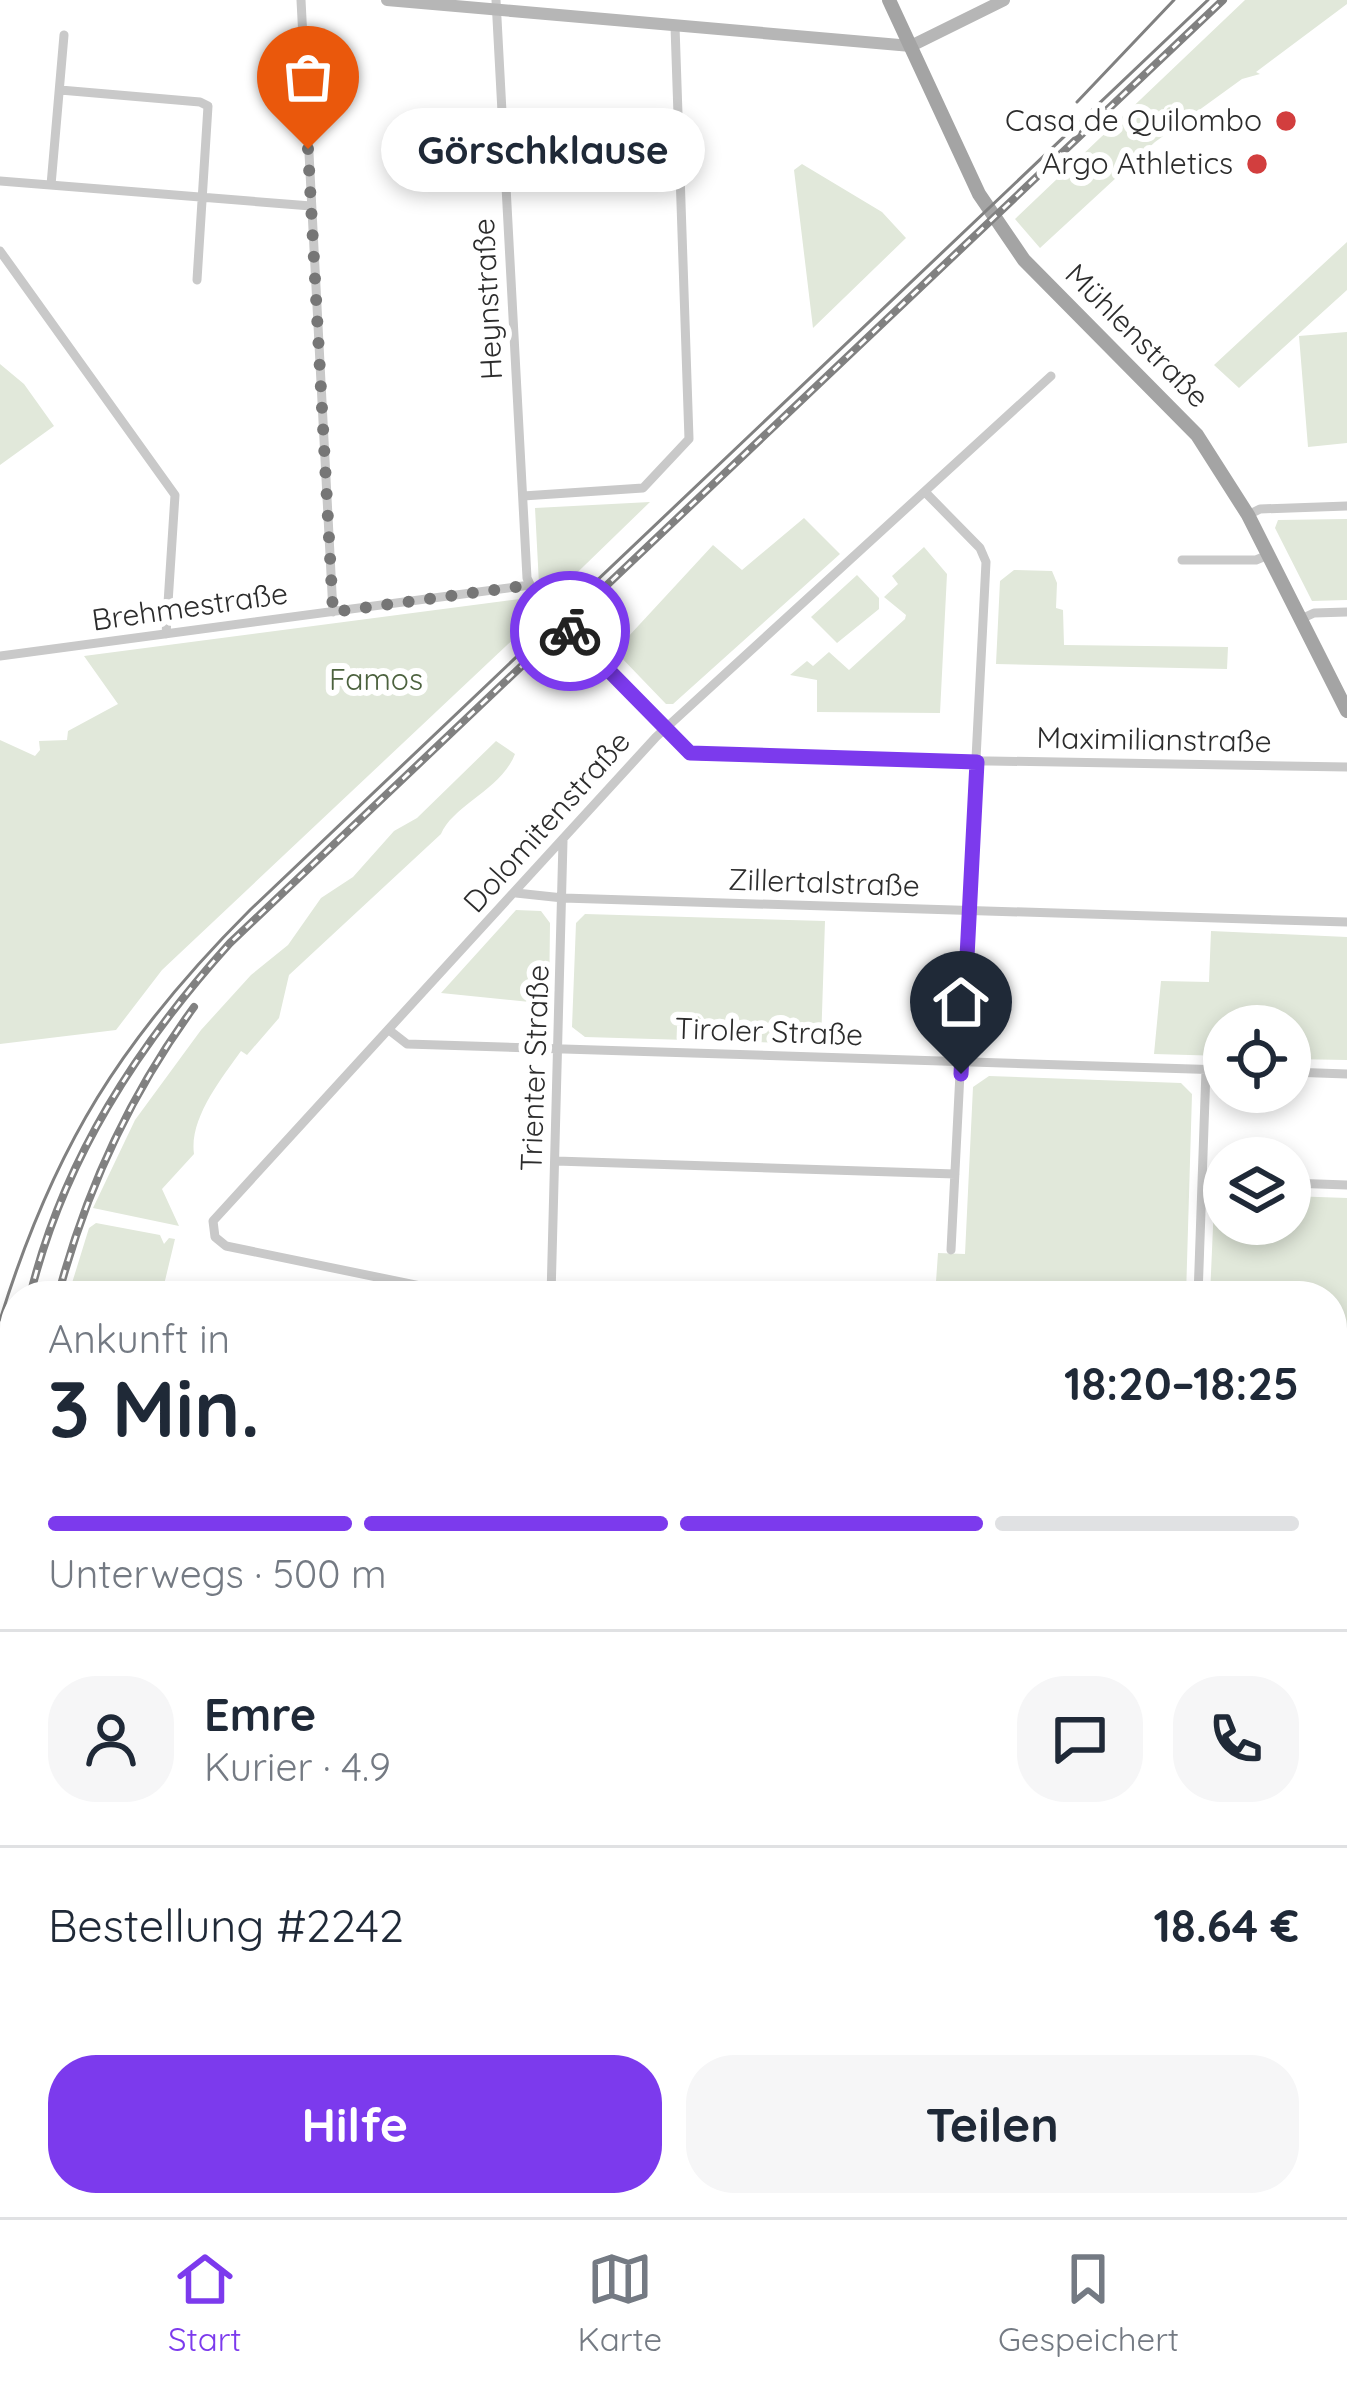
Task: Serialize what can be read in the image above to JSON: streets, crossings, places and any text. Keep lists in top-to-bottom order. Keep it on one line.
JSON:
{"streets":{"main road":["Mühlenstraße"],"street":["Heynstraße","Brehmestraße","Maximilianstraße","Dolomitenstraße","Zillertalstraße","Tiroler Straße","Trienter Straße"]},"crossings":[["Heynstraße","Brehmestraße"],["Heynstraße","Maximilianstraße"],["Brehmestraße","Maximilianstraße"],["Maximilianstraße","Dolomitenstraße"],["Dolomitenstraße","Zillertalstraße"],["Dolomitenstraße","Tiroler Straße"],["Dolomitenstraße","Trienter Straße"],["Zillertalstraße","Trienter Straße"],["Tiroler Straße","Trienter Straße"]],"parks":["Famos"],"places":["Casa de Quilombo","Görschklause","Argo Athletics"],"page":{"bubble":"Görschklause","heading":["3 Min.","Ankunft in","18:20–18:25"],"panel":["Emre","Kurier · 4.9","Bestellung #2242","18.64 €"],"bar":"Unterwegs · 500 m","buttons":["Hilfe","Teilen"],"tabs":["Start","Karte","Gespeichert"]}}
